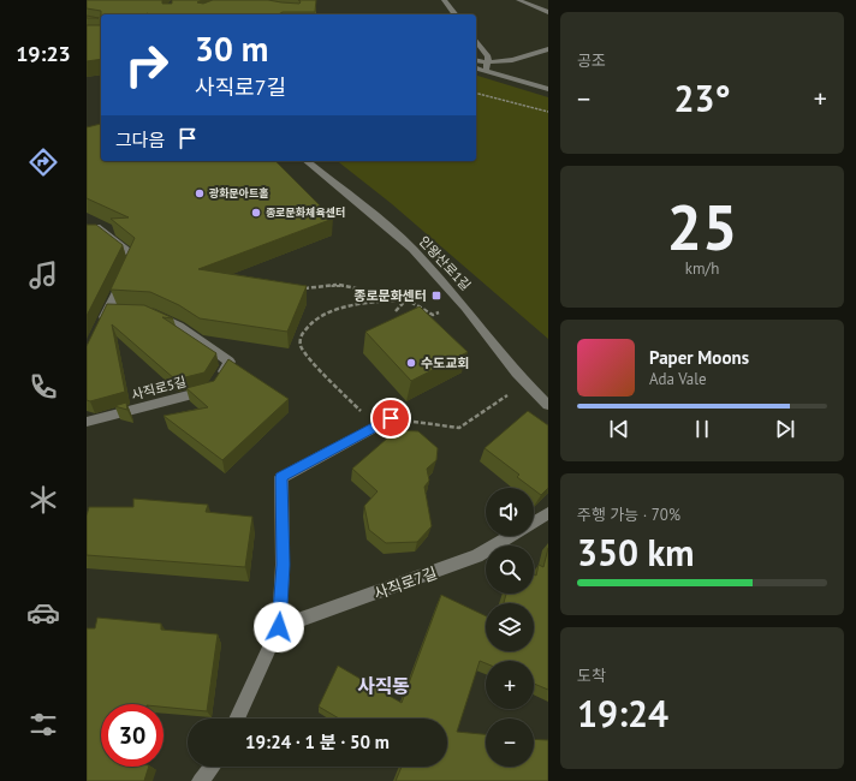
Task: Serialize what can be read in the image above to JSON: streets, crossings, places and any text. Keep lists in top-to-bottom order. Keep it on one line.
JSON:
{"streets":{"street":["인왕산로1길","사직로5길","사직로7길"]},"districts":["사직동"],"places":{"other":["광화문아트홀","종로문화체육센터","수도교회"],"transit":["종로문화센터"]},"page":{"tabs":"19:23","tile":["공조",["25","km/h"],["주행 가능 · 70%","350 km"],["도착","19:24"]],"turn":["30 m","사직로7길"],"heat":["−","23°","+"],"then":"그다음","song":["Paper Moons","Ada Vale"],"map_buttons":["+","−"],"limit":"30","trip":"19:24 · 1 분 · 50 m"}}
